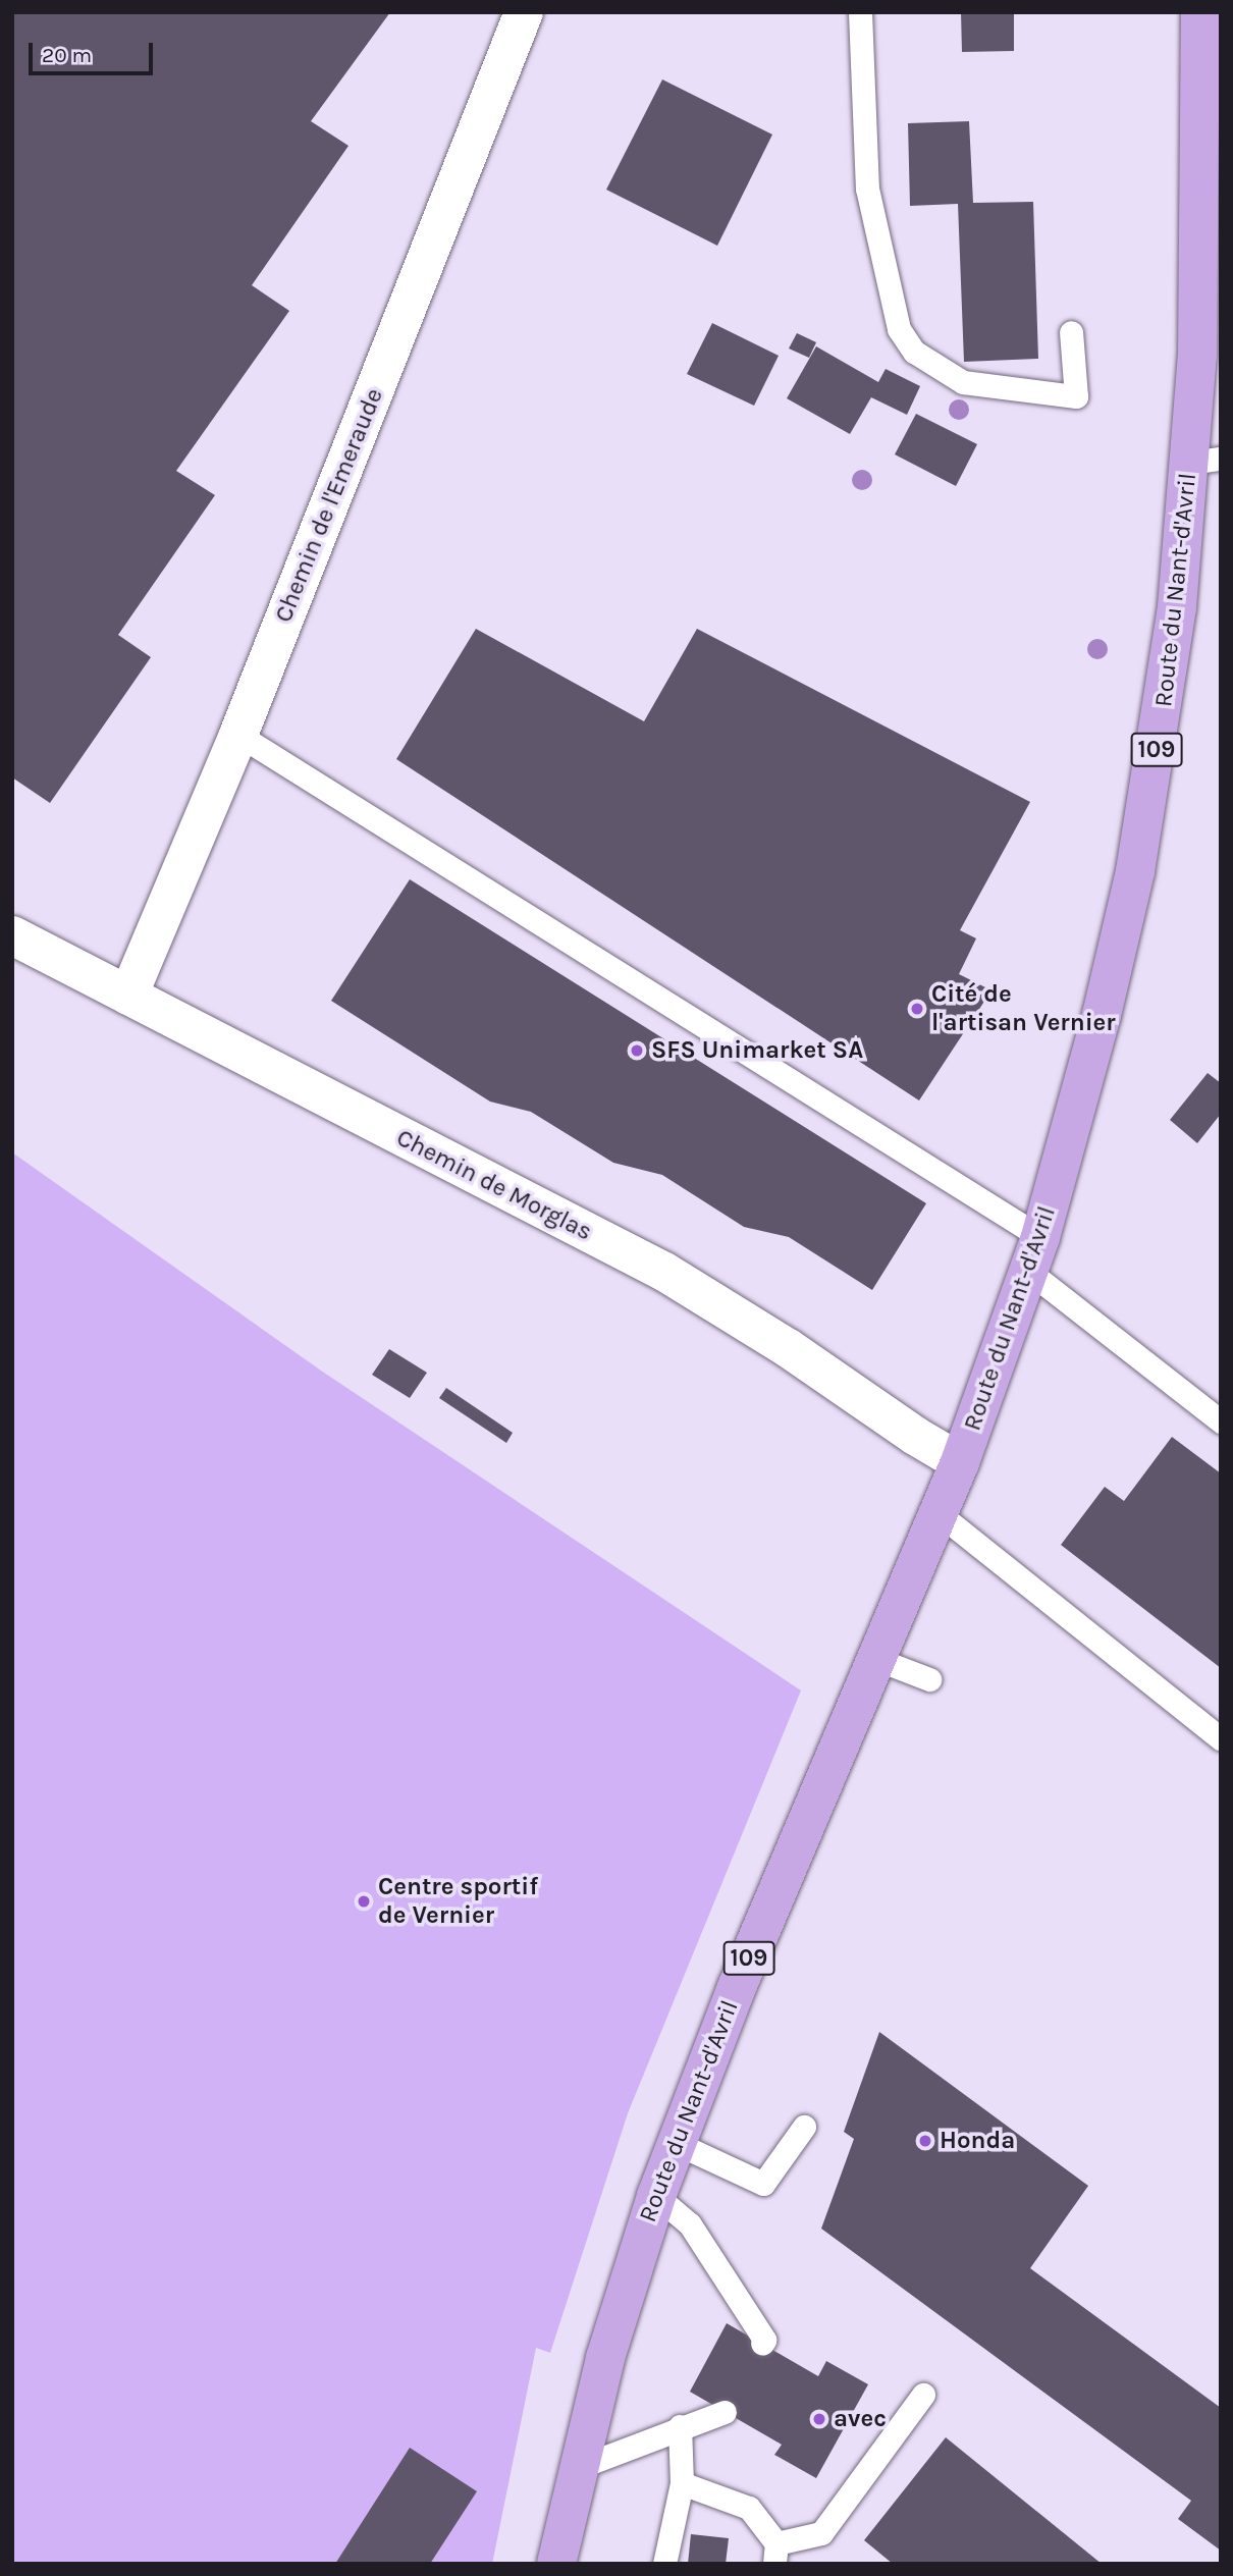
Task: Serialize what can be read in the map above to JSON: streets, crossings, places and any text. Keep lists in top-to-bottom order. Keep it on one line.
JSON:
{"streets":{"main road":["Route du Nant-d'Avril","109"],"street":["Chemin de l'Emeraude","Chemin de Morglas"]},"crossings":[["Chemin de l'Emeraude","Chemin de Morglas"],["Route du Nant-d'Avril","Chemin de Morglas"]],"places":["Cité de l'artisan Vernier","SFS Unimarket SA","Centre sportif de Vernier","Honda","avec"],"scale_bar":"20 m"}
